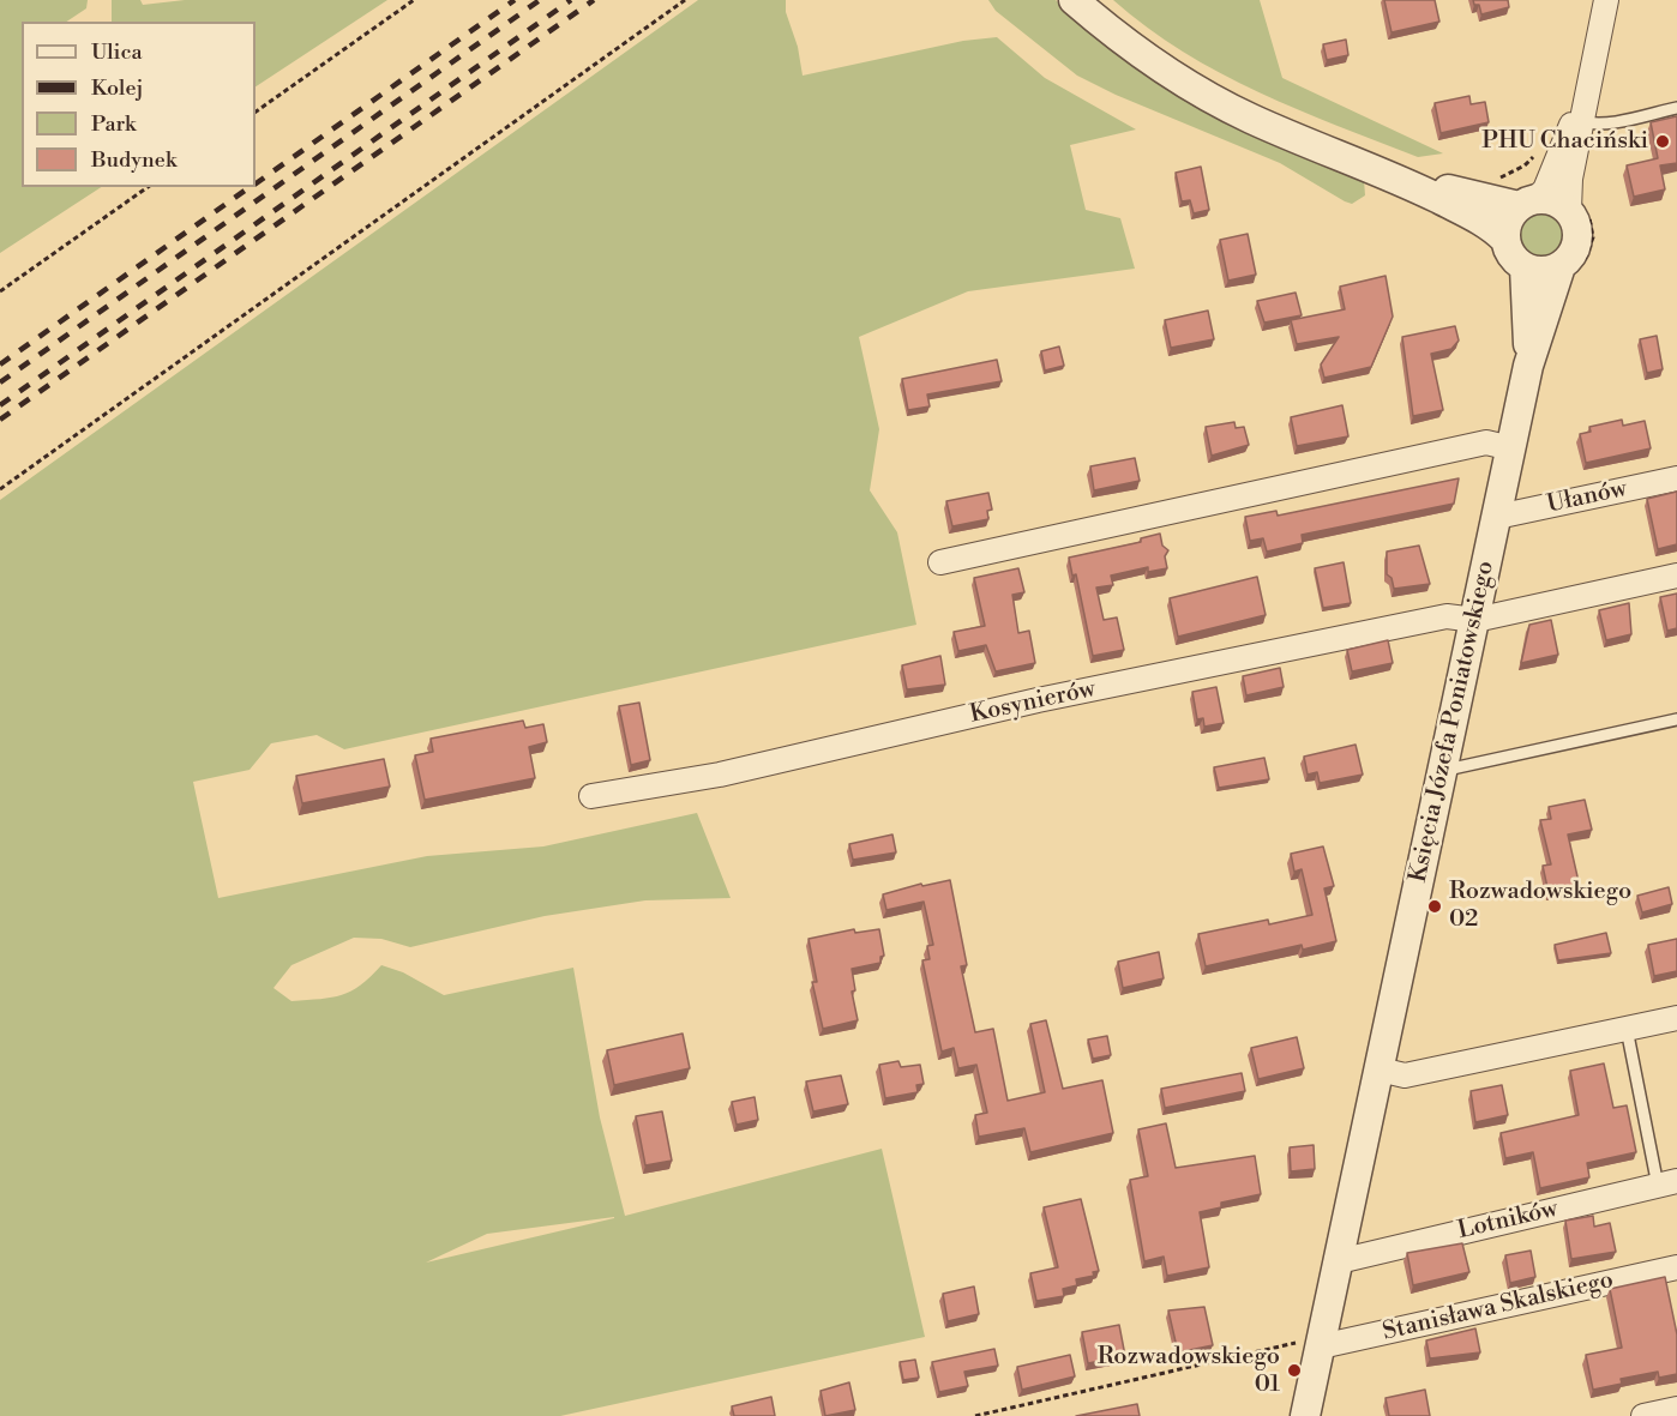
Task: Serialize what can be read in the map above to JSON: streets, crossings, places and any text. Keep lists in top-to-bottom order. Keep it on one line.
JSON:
{"streets":{"street":["Ułanów","Kosynierów","Księcia Józefa Poniatowskiego","Lotników","Stanisława Skalskiego"]},"crossings":[["Ułanów","Księcia Józefa Poniatowskiego"],["Kosynierów","Księcia Józefa Poniatowskiego"],["Księcia Józefa Poniatowskiego","Lotników"],["Księcia Józefa Poniatowskiego","Stanisława Skalskiego"]],"places":["PHU Chaciński","Rozwadowskiego 02","Rozwadowskiego 01"],"legend":["Ulica","Kolej","Park","Budynek"]}
